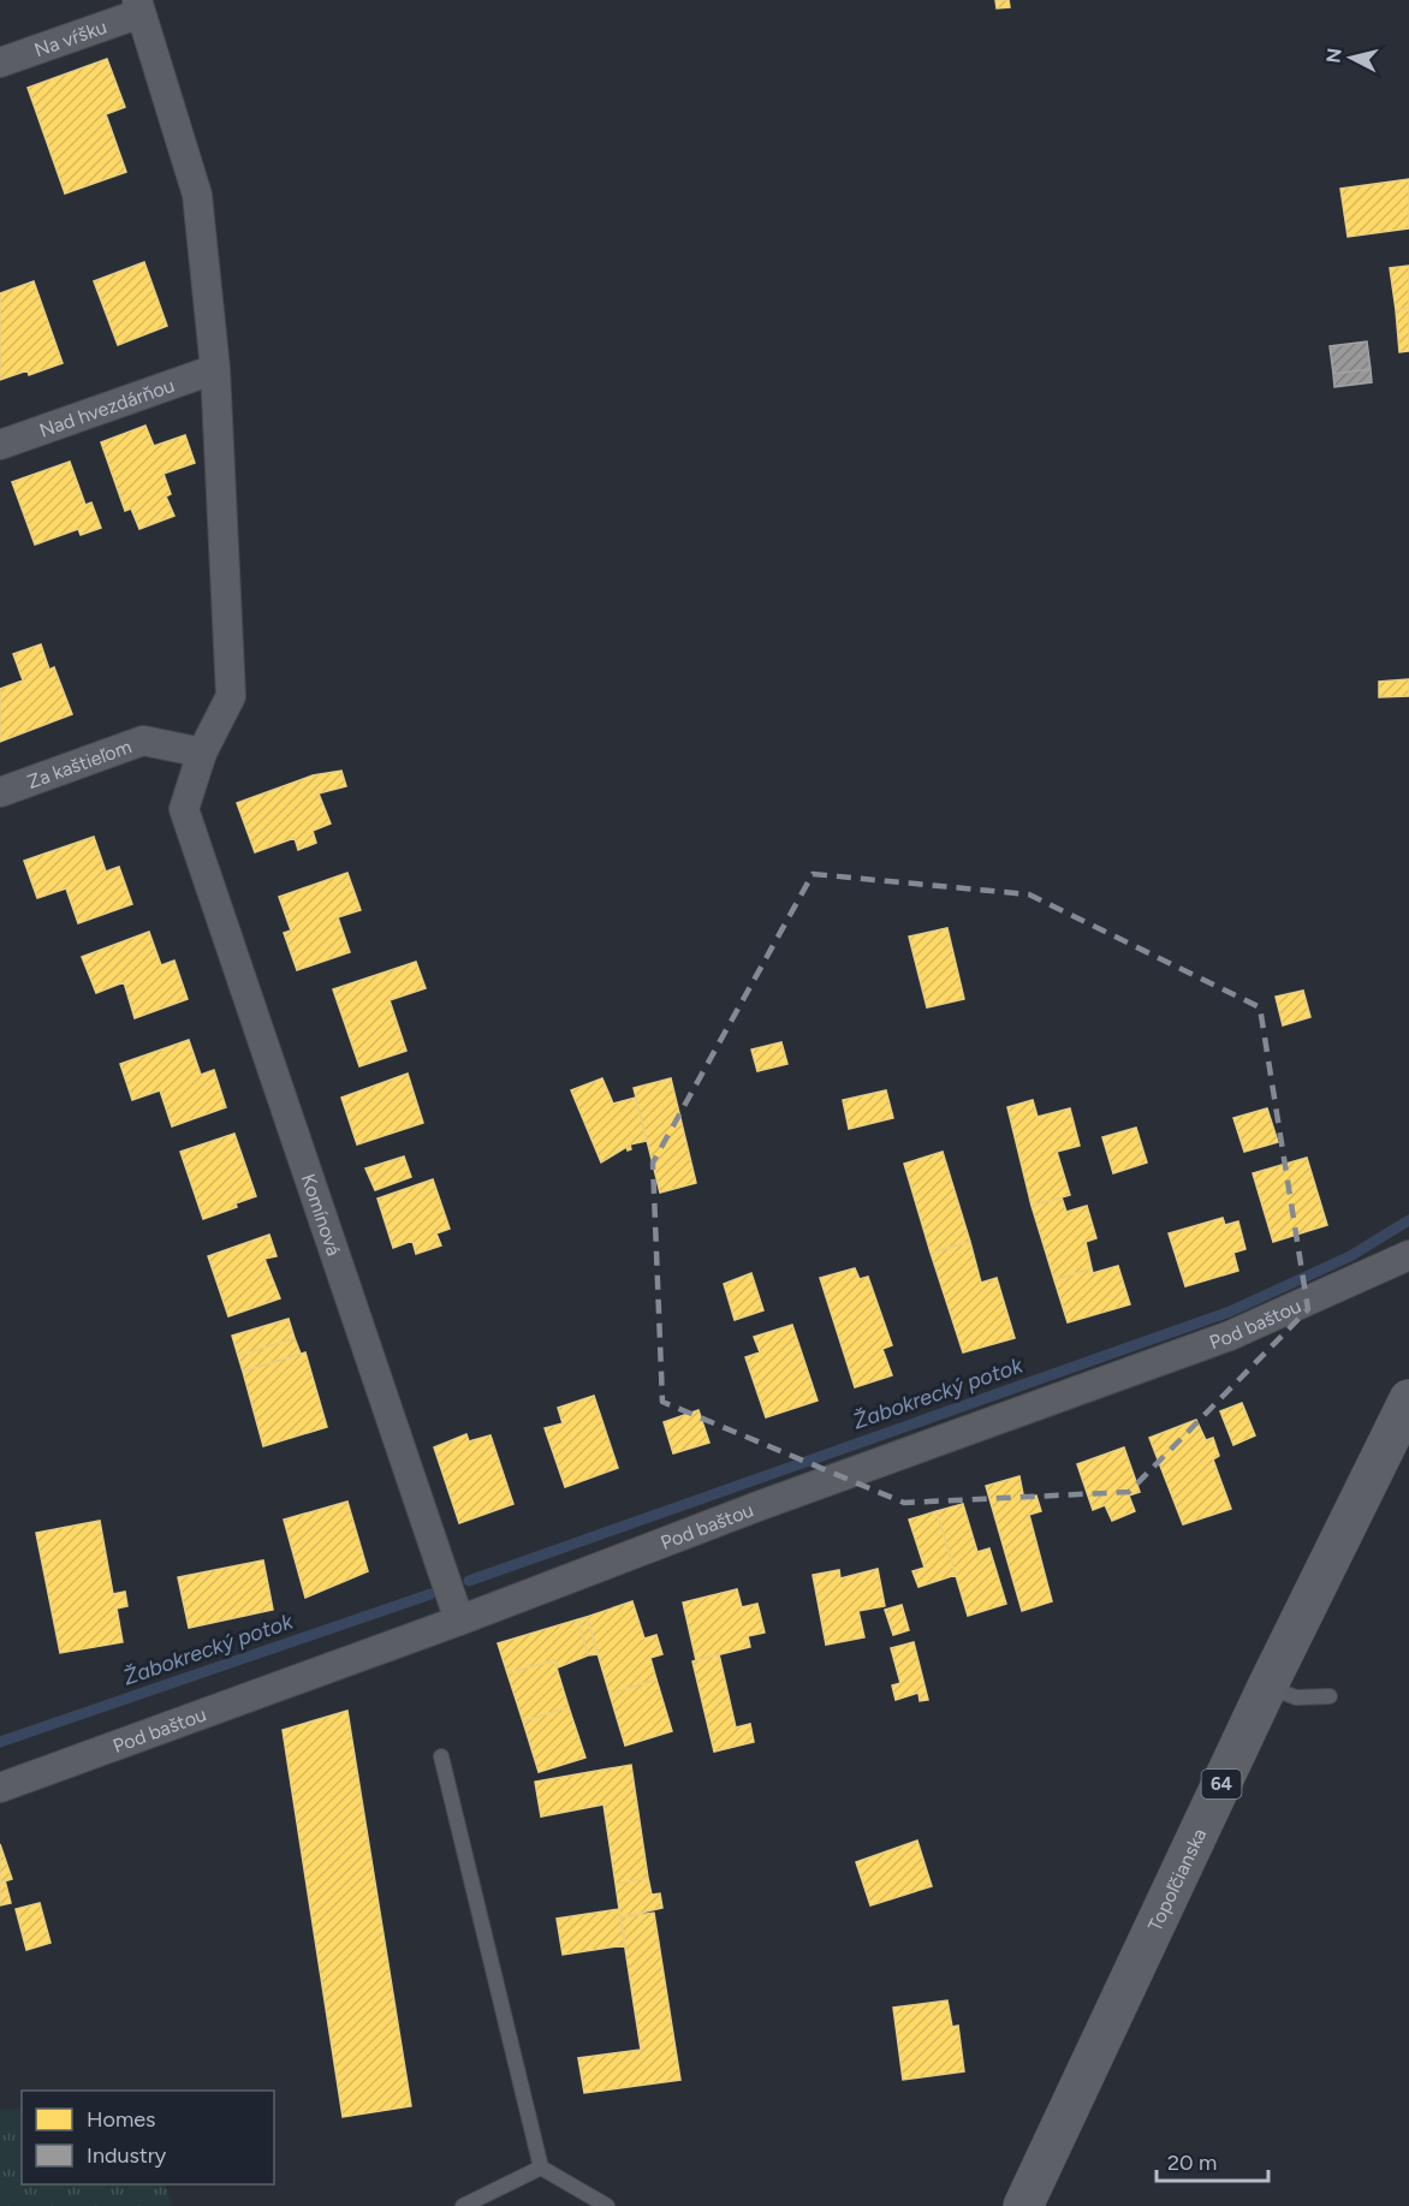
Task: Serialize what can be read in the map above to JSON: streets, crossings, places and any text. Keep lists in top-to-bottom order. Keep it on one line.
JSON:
{"streets":{"main road":["64","Topoľčianska"],"street":["Na vŕšku","Nad hvezdárňou","Za kaštieľom","Komínová","Pod baštou"]},"crossings":[["Za kaštieľom","Komínová"],["Komínová","Pod baštou"]],"water":["Žabokrecký potok"],"legend":["Homes","Industry"],"scale_bar":"20 m","north":"left"}
